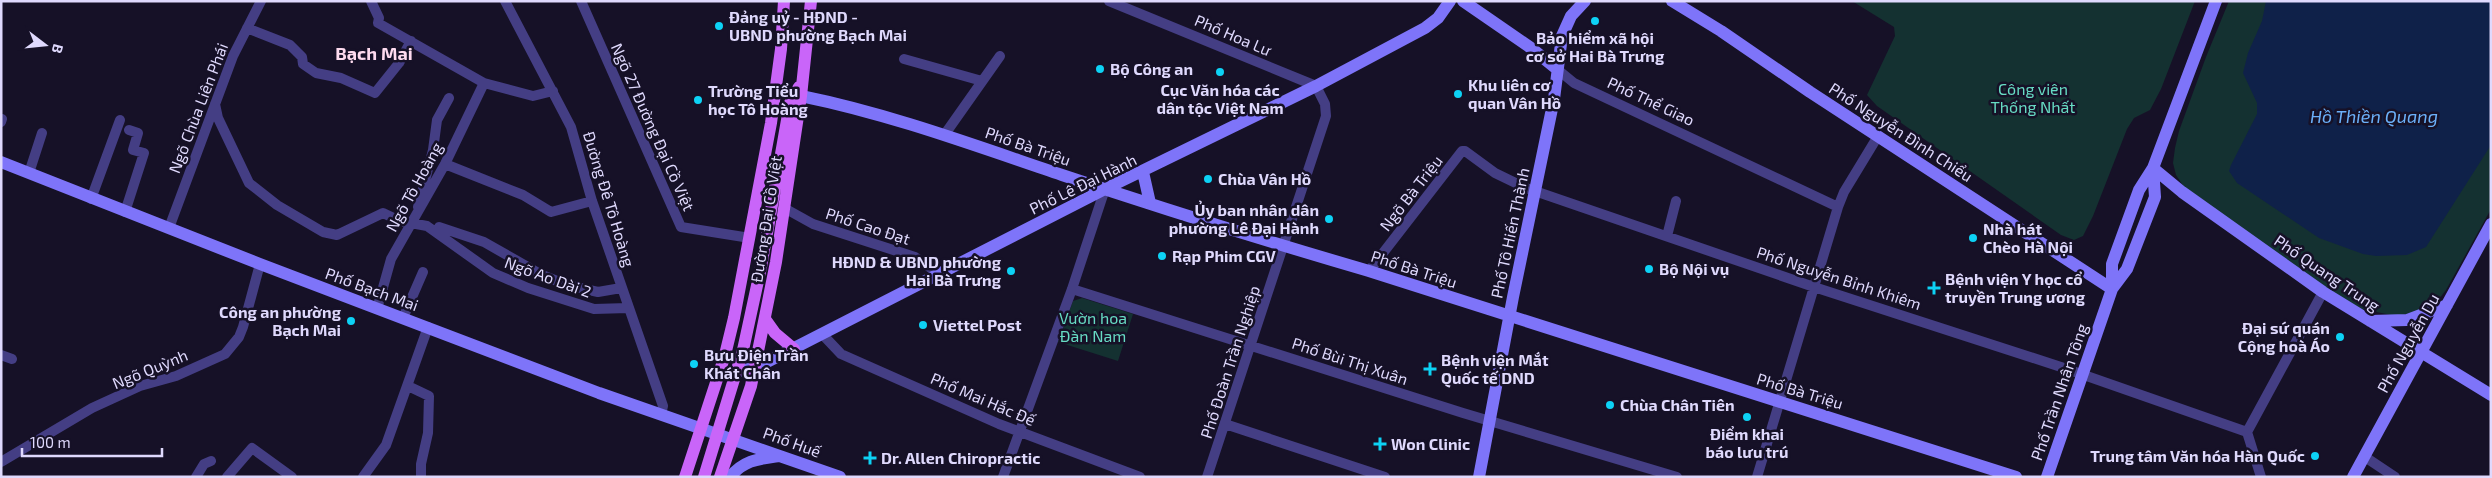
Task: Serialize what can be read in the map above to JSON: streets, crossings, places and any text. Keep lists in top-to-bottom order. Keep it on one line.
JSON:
{"streets":{"main road":["Đường Đại Cồ Việt"],"street":["Phố Hoa Lư","Phố Thể Giao","Ngõ Chùa Liên Phái","Ngõ 27 Đường Đại Cồ Việt","Phố Nguyễn Đình Chiểu","Phố Bà Triệu","Phố Lê Đại Hành","Ngõ Tô Hoàng","Ngõ Bà Triệu","Đường Đê Tô Hoàng","Phố Cao Đạt","Phố Tô Hiến Thành","Phố Quang Trung","Ngõ Ao Dài 2","Phố Nguyễn Bỉnh Khiêm","Phố Bạch Mai","Phố Nguyễn Du","Phố Bùi Thị Xuân","Phố Đoàn Trần Nghiệp","Ngõ Quỳnh","Phố Trần Nhân Tông","Phố Mai Hắc Đế","Phố Huế"]},"crossings":[["Phố Hoa Lư","Phố Lê Đại Hành"],["Phố Hoa Lư","Phố Đoàn Trần Nghiệp"],["Phố Thể Giao","Phố Tô Hiến Thành"],["Ngõ Chùa Liên Phái","Ngõ Ao Dài 2"],["Ngõ Chùa Liên Phái","Phố Bạch Mai"],["Ngõ 27 Đường Đại Cồ Việt","Đường Đại Cồ Việt"],["Phố Nguyễn Đình Chiểu","Phố Trần Nhân Tông"],["Phố Bà Triệu","Phố Lê Đại Hành"],["Phố Bà Triệu","Ngõ Bà Triệu"],["Phố Bà Triệu","Đường Đại Cồ Việt"],["Phố Bà Triệu","Phố Tô Hiến Thành"],["Phố Bà Triệu","Phố Đoàn Trần Nghiệp"],["Phố Lê Đại Hành","Đường Đại Cồ Việt"],["Phố Lê Đại Hành","Phố Cao Đạt"],["Phố Lê Đại Hành","Phố Đoàn Trần Nghiệp"],["Phố Lê Đại Hành","Phố Mai Hắc Đế"],["Ngõ Tô Hoàng","Ngõ Ao Dài 2"],["Ngõ Tô Hoàng","Phố Bạch Mai"],["Ngõ Bà Triệu","Phố Tô Hiến Thành"],["Ngõ Bà Triệu","Phố Nguyễn Bỉnh Khiêm"],["Đường Đê Tô Hoàng","Ngõ Ao Dài 2"],["Đường Đê Tô Hoàng","Phố Bạch Mai"],["Đường Đại Cồ Việt","Phố Cao Đạt"],["Đường Đại Cồ Việt","Phố Bạch Mai"],["Đường Đại Cồ Việt","Phố Huế"],["Phố Tô Hiến Thành","Phố Nguyễn Bỉnh Khiêm"],["Phố Tô Hiến Thành","Phố Bùi Thị Xuân"],["Phố Quang Trung","Phố Nguyễn Du"],["Phố Quang Trung","Phố Trần Nhân Tông"],["Phố Nguyễn Bỉnh Khiêm","Phố Trần Nhân Tông"],["Phố Bạch Mai","Ngõ Quỳnh"],["Phố Bạch Mai","Phố Huế"],["Phố Bùi Thị Xuân","Phố Đoàn Trần Nghiệp"]],"districts":["Bạch Mai"],"water":["Hồ Thiền Quang"],"parks":["Công viên Thống Nhất","Vườn hoa Đàn Nam"],"places":{"other":["Bảo hiểm xã hội cơ sở Hai Bà Trưng","Đảng uỷ - HĐND - UBND phường Bạch Mai","Bộ Công an","Cục Văn hóa các dân tộc Việt Nam","Khu liên cơ quan Vân Hồ","Trường Tiểu học Tô Hoàng","Chùa Vân Hồ","Ủy ban nhân dân phường Lê Đại Hành","Nhà hát Chèo Hà Nội","Rạp Phim CGV","Bộ Nội vụ","HĐND & UBND phường Hai Bà Trưng","Công an phường Bạch Mai","Viettel Post","Đại sứ quán Cộng hoà Áo","Bưu Điện Trần Khát Chân","Chùa Chân Tiên","Điểm khai báo lưu trú","Trung tâm Văn hóa Hàn Quốc"],"health":["Bệnh viện Y học cổ truyền Trung ương","Bệnh viện Mắt Quốc tế DND","Won Clinic","Dr. Allen Chiropractic"]},"scale_bar":"100 m","north":"right"}
